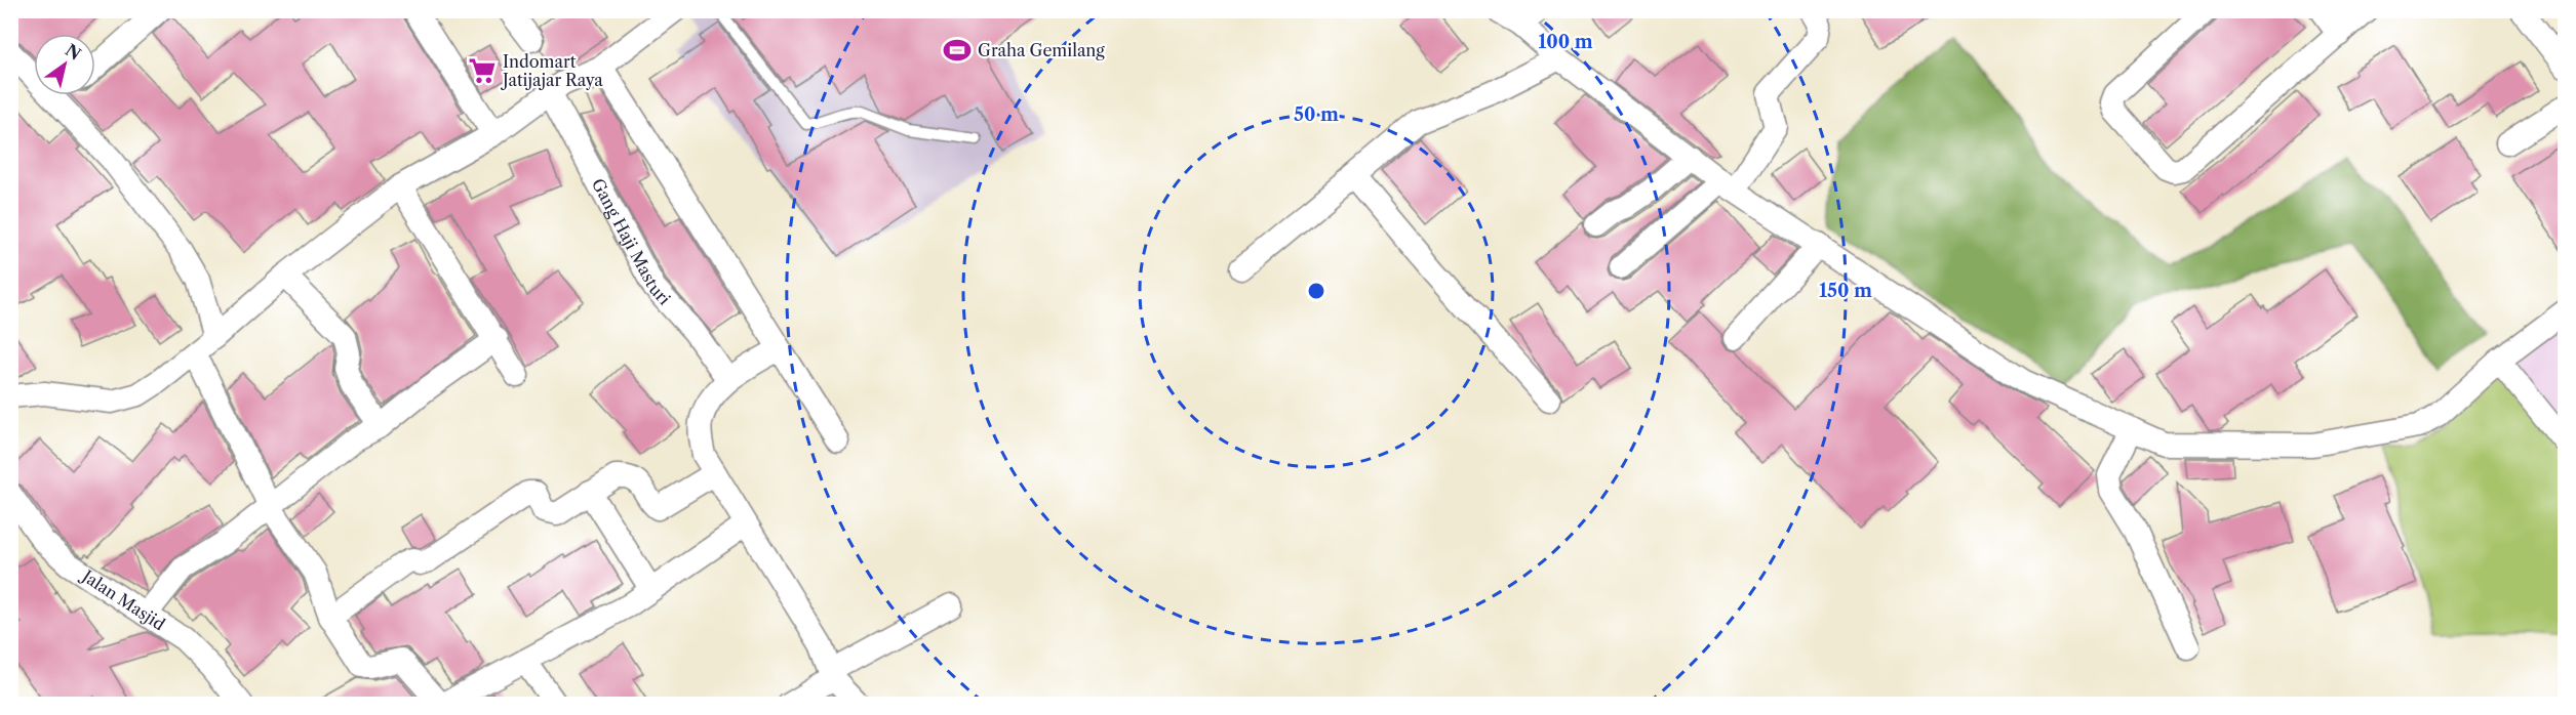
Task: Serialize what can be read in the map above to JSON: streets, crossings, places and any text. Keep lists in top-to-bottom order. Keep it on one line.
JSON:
{"streets":{"street":["Gang Haji Masturi","Jalan Masjid"]},"places":{"sports":["Graha Gemilang"],"supermarket":["Indomart Jatijajar Raya"]},"north":"top right","rings":["100 m","50 m","150 m"]}
